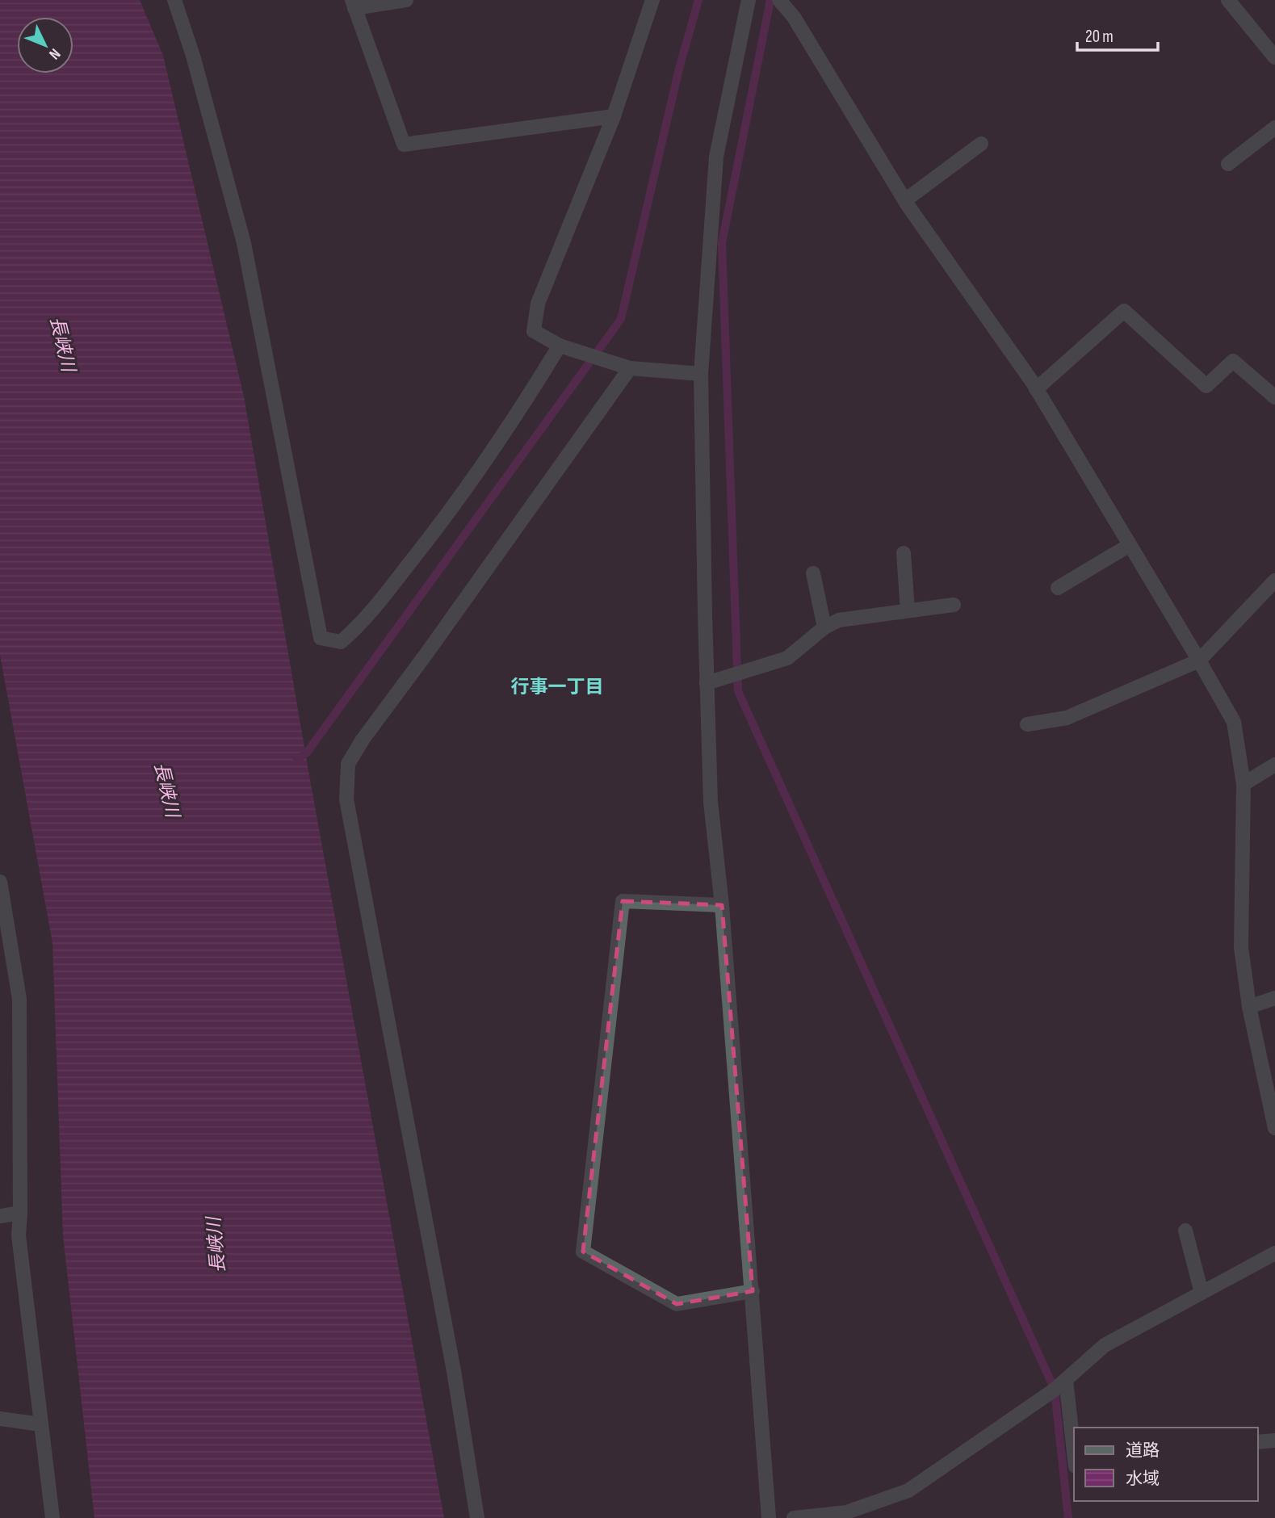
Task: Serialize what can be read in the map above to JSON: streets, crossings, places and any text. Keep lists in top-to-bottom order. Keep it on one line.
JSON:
{"districts":["行事一丁目"],"water":["長峡川"],"legend":["道路","水域"],"scale_bar":"20 m","north":"bottom right"}
